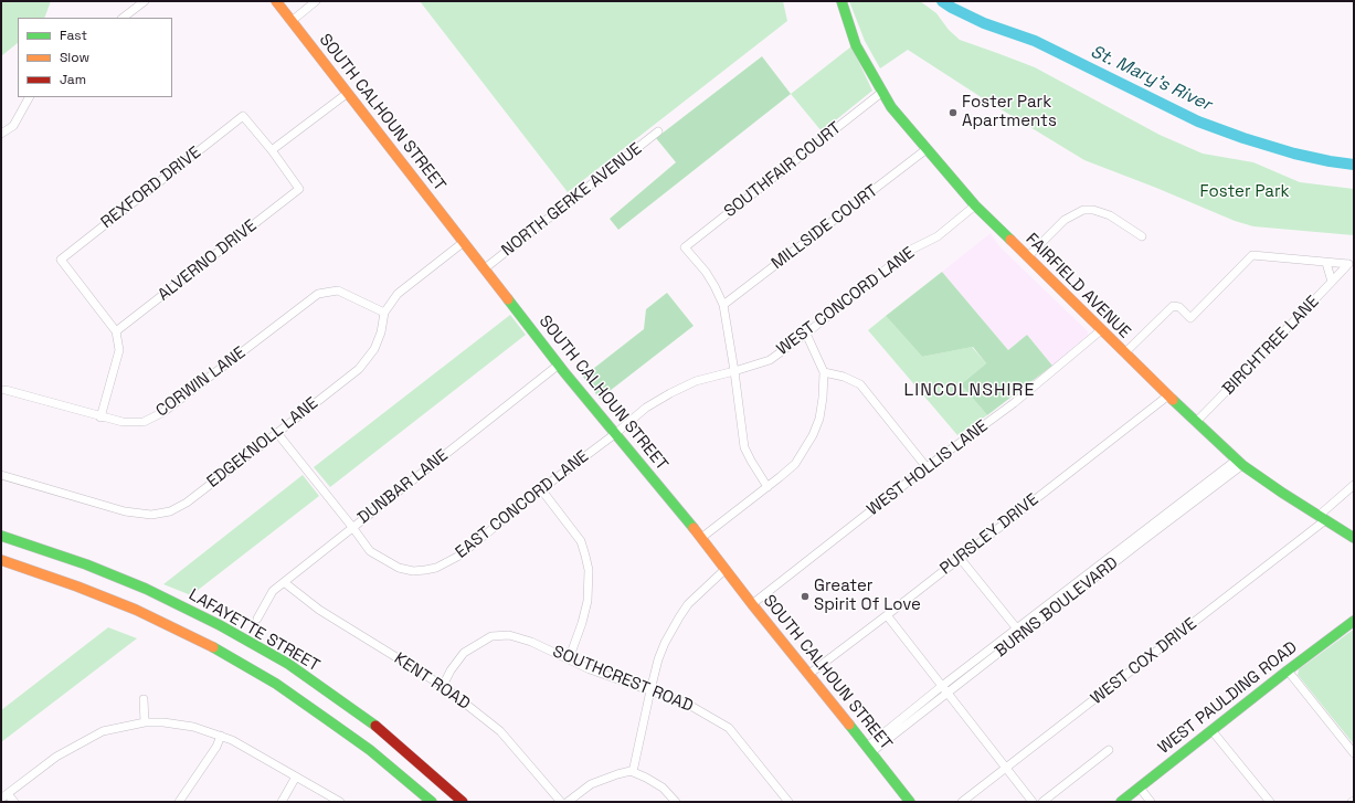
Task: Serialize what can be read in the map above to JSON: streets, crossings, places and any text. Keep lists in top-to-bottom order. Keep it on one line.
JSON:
{"streets":{"main road":["SOUTH CALHOUN STREET","FAIRFIELD AVENUE","LAFAYETTE STREET","WEST PAULDING ROAD"],"street":["SOUTHFAIR COURT","REXFORD DRIVE","NORTH GERKE AVENUE","MILLSIDE COURT","ALVERNO DRIVE","WEST CONCORD LANE","BIRCHTREE LANE","CORWIN LANE","EDGEKNOLL LANE","WEST HOLLIS LANE","DUNBAR LANE","EAST CONCORD LANE","PURSLEY DRIVE","BURNS BOULEVARD","WEST COX DRIVE","SOUTHCREST ROAD","KENT ROAD"]},"crossings":[["SOUTH CALHOUN STREET","NORTH GERKE AVENUE"],["SOUTH CALHOUN STREET","WEST CONCORD LANE"],["SOUTH CALHOUN STREET","EDGEKNOLL LANE"],["SOUTH CALHOUN STREET","WEST HOLLIS LANE"],["SOUTH CALHOUN STREET","DUNBAR LANE"],["SOUTH CALHOUN STREET","EAST CONCORD LANE"],["SOUTH CALHOUN STREET","PURSLEY DRIVE"],["SOUTH CALHOUN STREET","BURNS BOULEVARD"],["SOUTHFAIR COURT","MILLSIDE COURT"],["SOUTHFAIR COURT","FAIRFIELD AVENUE"],["REXFORD DRIVE","ALVERNO DRIVE"],["MILLSIDE COURT","FAIRFIELD AVENUE"],["FAIRFIELD AVENUE","WEST CONCORD LANE"],["FAIRFIELD AVENUE","BIRCHTREE LANE"],["FAIRFIELD AVENUE","WEST HOLLIS LANE"],["FAIRFIELD AVENUE","PURSLEY DRIVE"],["FAIRFIELD AVENUE","BURNS BOULEVARD"],["FAIRFIELD AVENUE","WEST COX DRIVE"],["WEST CONCORD LANE","EAST CONCORD LANE"],["CORWIN LANE","EDGEKNOLL LANE"],["DUNBAR LANE","EAST CONCORD LANE"],["DUNBAR LANE","KENT ROAD"],["SOUTHCREST ROAD","KENT ROAD"]],"districts":["LINCOLNSHIRE"],"water":["St. Mary's River"],"parks":["Foster Park"],"places":["Foster Park Apartments","Greater Spirit Of Love"],"legend":["Fast","Slow","Jam"]}
